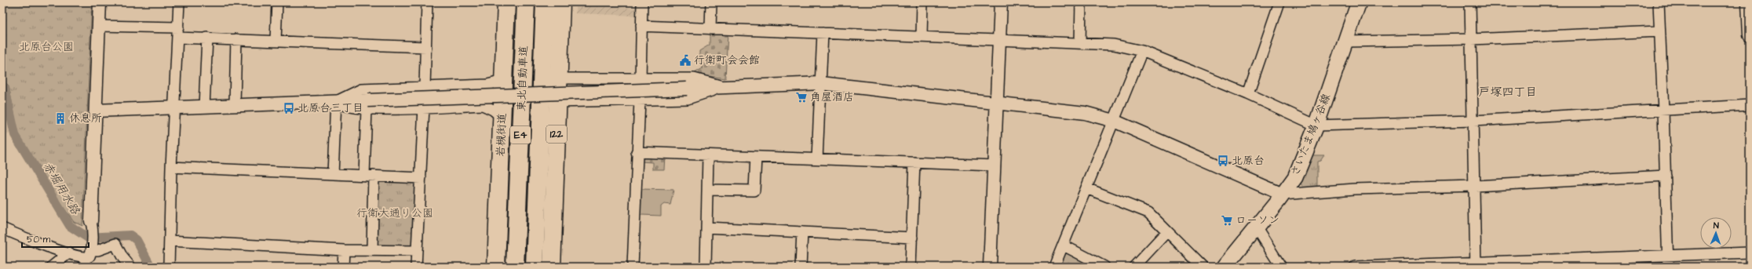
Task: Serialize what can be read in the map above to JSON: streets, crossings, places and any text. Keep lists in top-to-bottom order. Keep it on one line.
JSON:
{"streets":{"highway":["東北自動車道","122","岩槻街道","E4"],"main road":["さいたま鳩ヶ谷線"]},"districts":["戸塚四丁目"],"water":["赤堀用水路"],"parks":["北原台公園","行衛大通り公園"],"places":{"public building":["行衛町会会館"],"supermarket":["角屋酒店","ローソン"],"bus stop":["北原台三丁目","北原台"],"building":["休息所"]},"scale_bar":"50 m","north":"top"}
